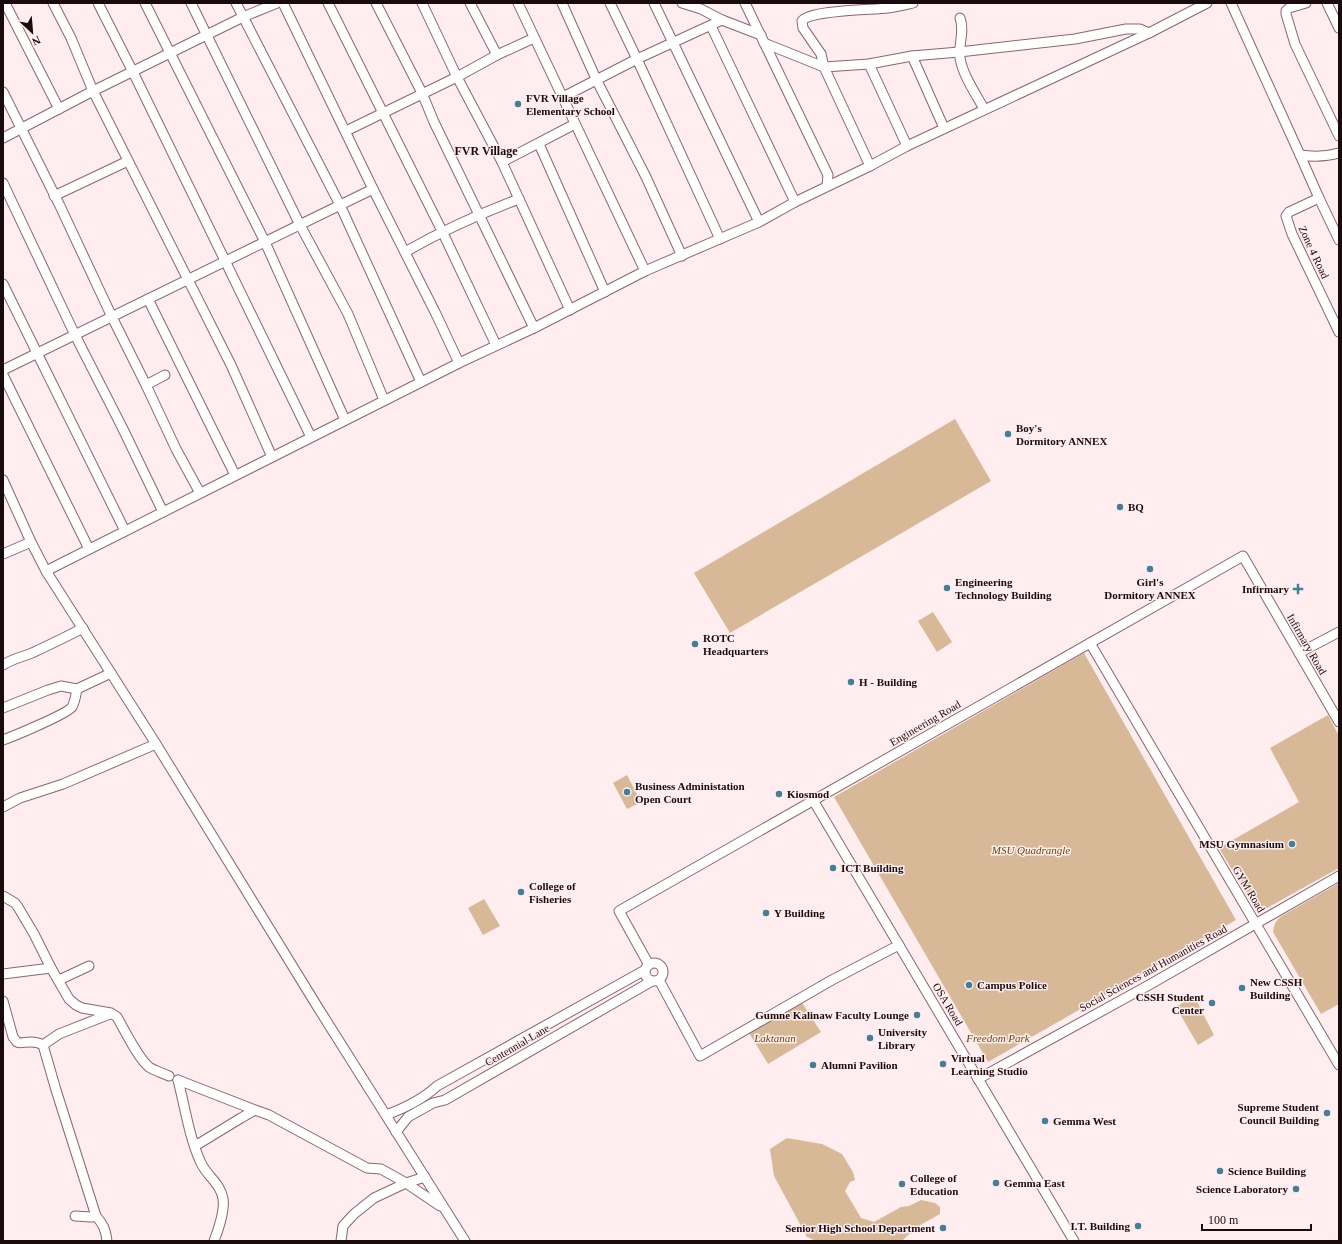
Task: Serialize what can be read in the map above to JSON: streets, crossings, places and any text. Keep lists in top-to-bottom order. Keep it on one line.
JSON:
{"streets":{"street":["Zone 4 Road","Infirmary Road","Engineering Road","GYM Road","Social Sciences and Humanities Road","OSA Road","Centennial Lane"]},"crossings":[["Infirmary Road","Engineering Road"],["Engineering Road","GYM Road"],["Engineering Road","OSA Road"],["Engineering Road","Centennial Lane"],["GYM Road","Social Sciences and Humanities Road"],["Social Sciences and Humanities Road","OSA Road"]],"districts":["FVR Village"],"parks":["MSU Quadrangle","Laktanan","Freedom Park"],"places":{"other":["FVR Village Elementary School","Boy's Dormitory ANNEX","BQ","Girl's Dormitory ANNEX","Engineering Technology Building","ROTC Headquarters","H - Building","Business Administation Open Court","Kiosmod","MSU Gymnasium","ICT Building","College of Fisheries","Y Building","Campus Police","New CSSH Building","CSSH Student Center","Gumne Kalinaw Faculty Lounge","University Library","Virtual Learning Studio","Alumni Pavilion","Supreme Student Council Building","Gemma West","Science Building","Gemma East","College of Education","Science Laboratory","I.T. Building","Senior High School Department"],"health":["Infirmary"]},"scale_bar":"100 m","north":"bottom right"}
